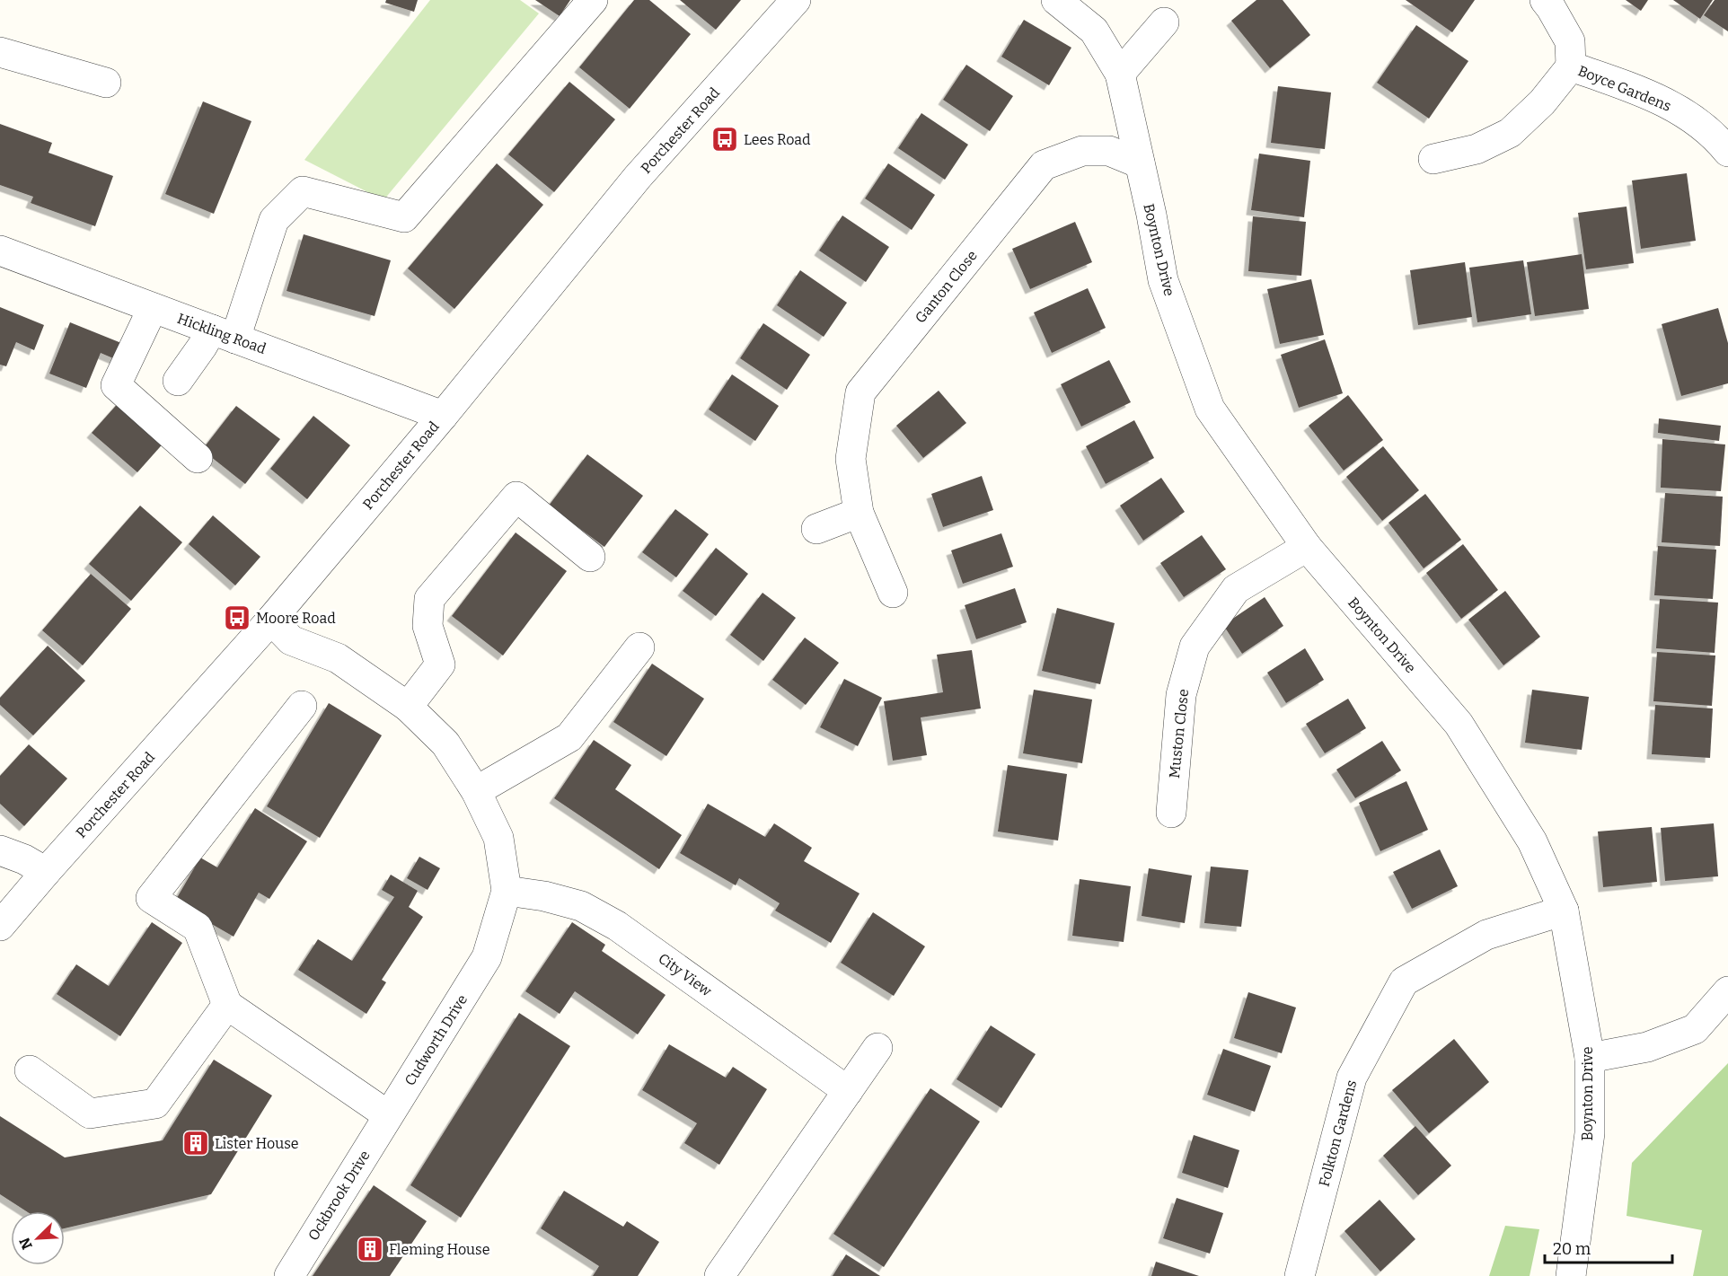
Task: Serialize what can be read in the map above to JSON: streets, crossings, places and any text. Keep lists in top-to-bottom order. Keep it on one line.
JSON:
{"streets":{"street":["Boyce Gardens","Porchester Road","Boynton Drive","Ganton Close","Hickling Road","Muston Close","City View","Cudworth Drive","Folkton Gardens","Ockbrook Drive"]},"crossings":[["Porchester Road","Hickling Road"],["Porchester Road","Cudworth Drive"],["Boynton Drive","Ganton Close"],["Boynton Drive","Muston Close"],["Boynton Drive","Folkton Gardens"],["City View","Cudworth Drive"],["Cudworth Drive","Ockbrook Drive"]],"places":{"bus stop":["Lees Road","Moore Road"],"building":["Lister House","Fleming House"]},"scale_bar":"20 m","north":"bottom left"}
